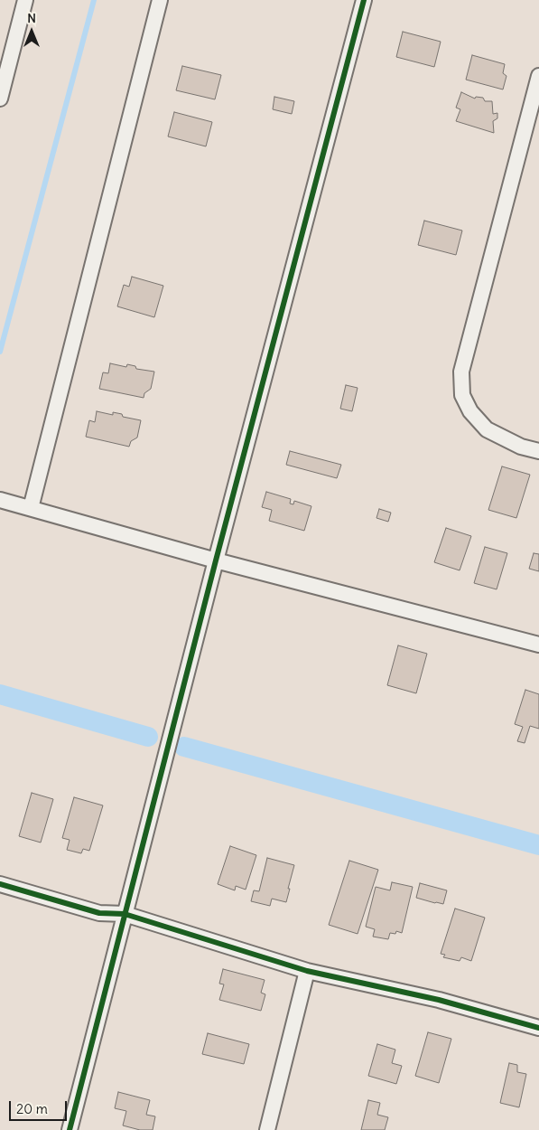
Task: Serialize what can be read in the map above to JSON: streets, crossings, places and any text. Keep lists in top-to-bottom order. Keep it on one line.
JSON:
{"scale_bar":"20 m","north":"top"}
